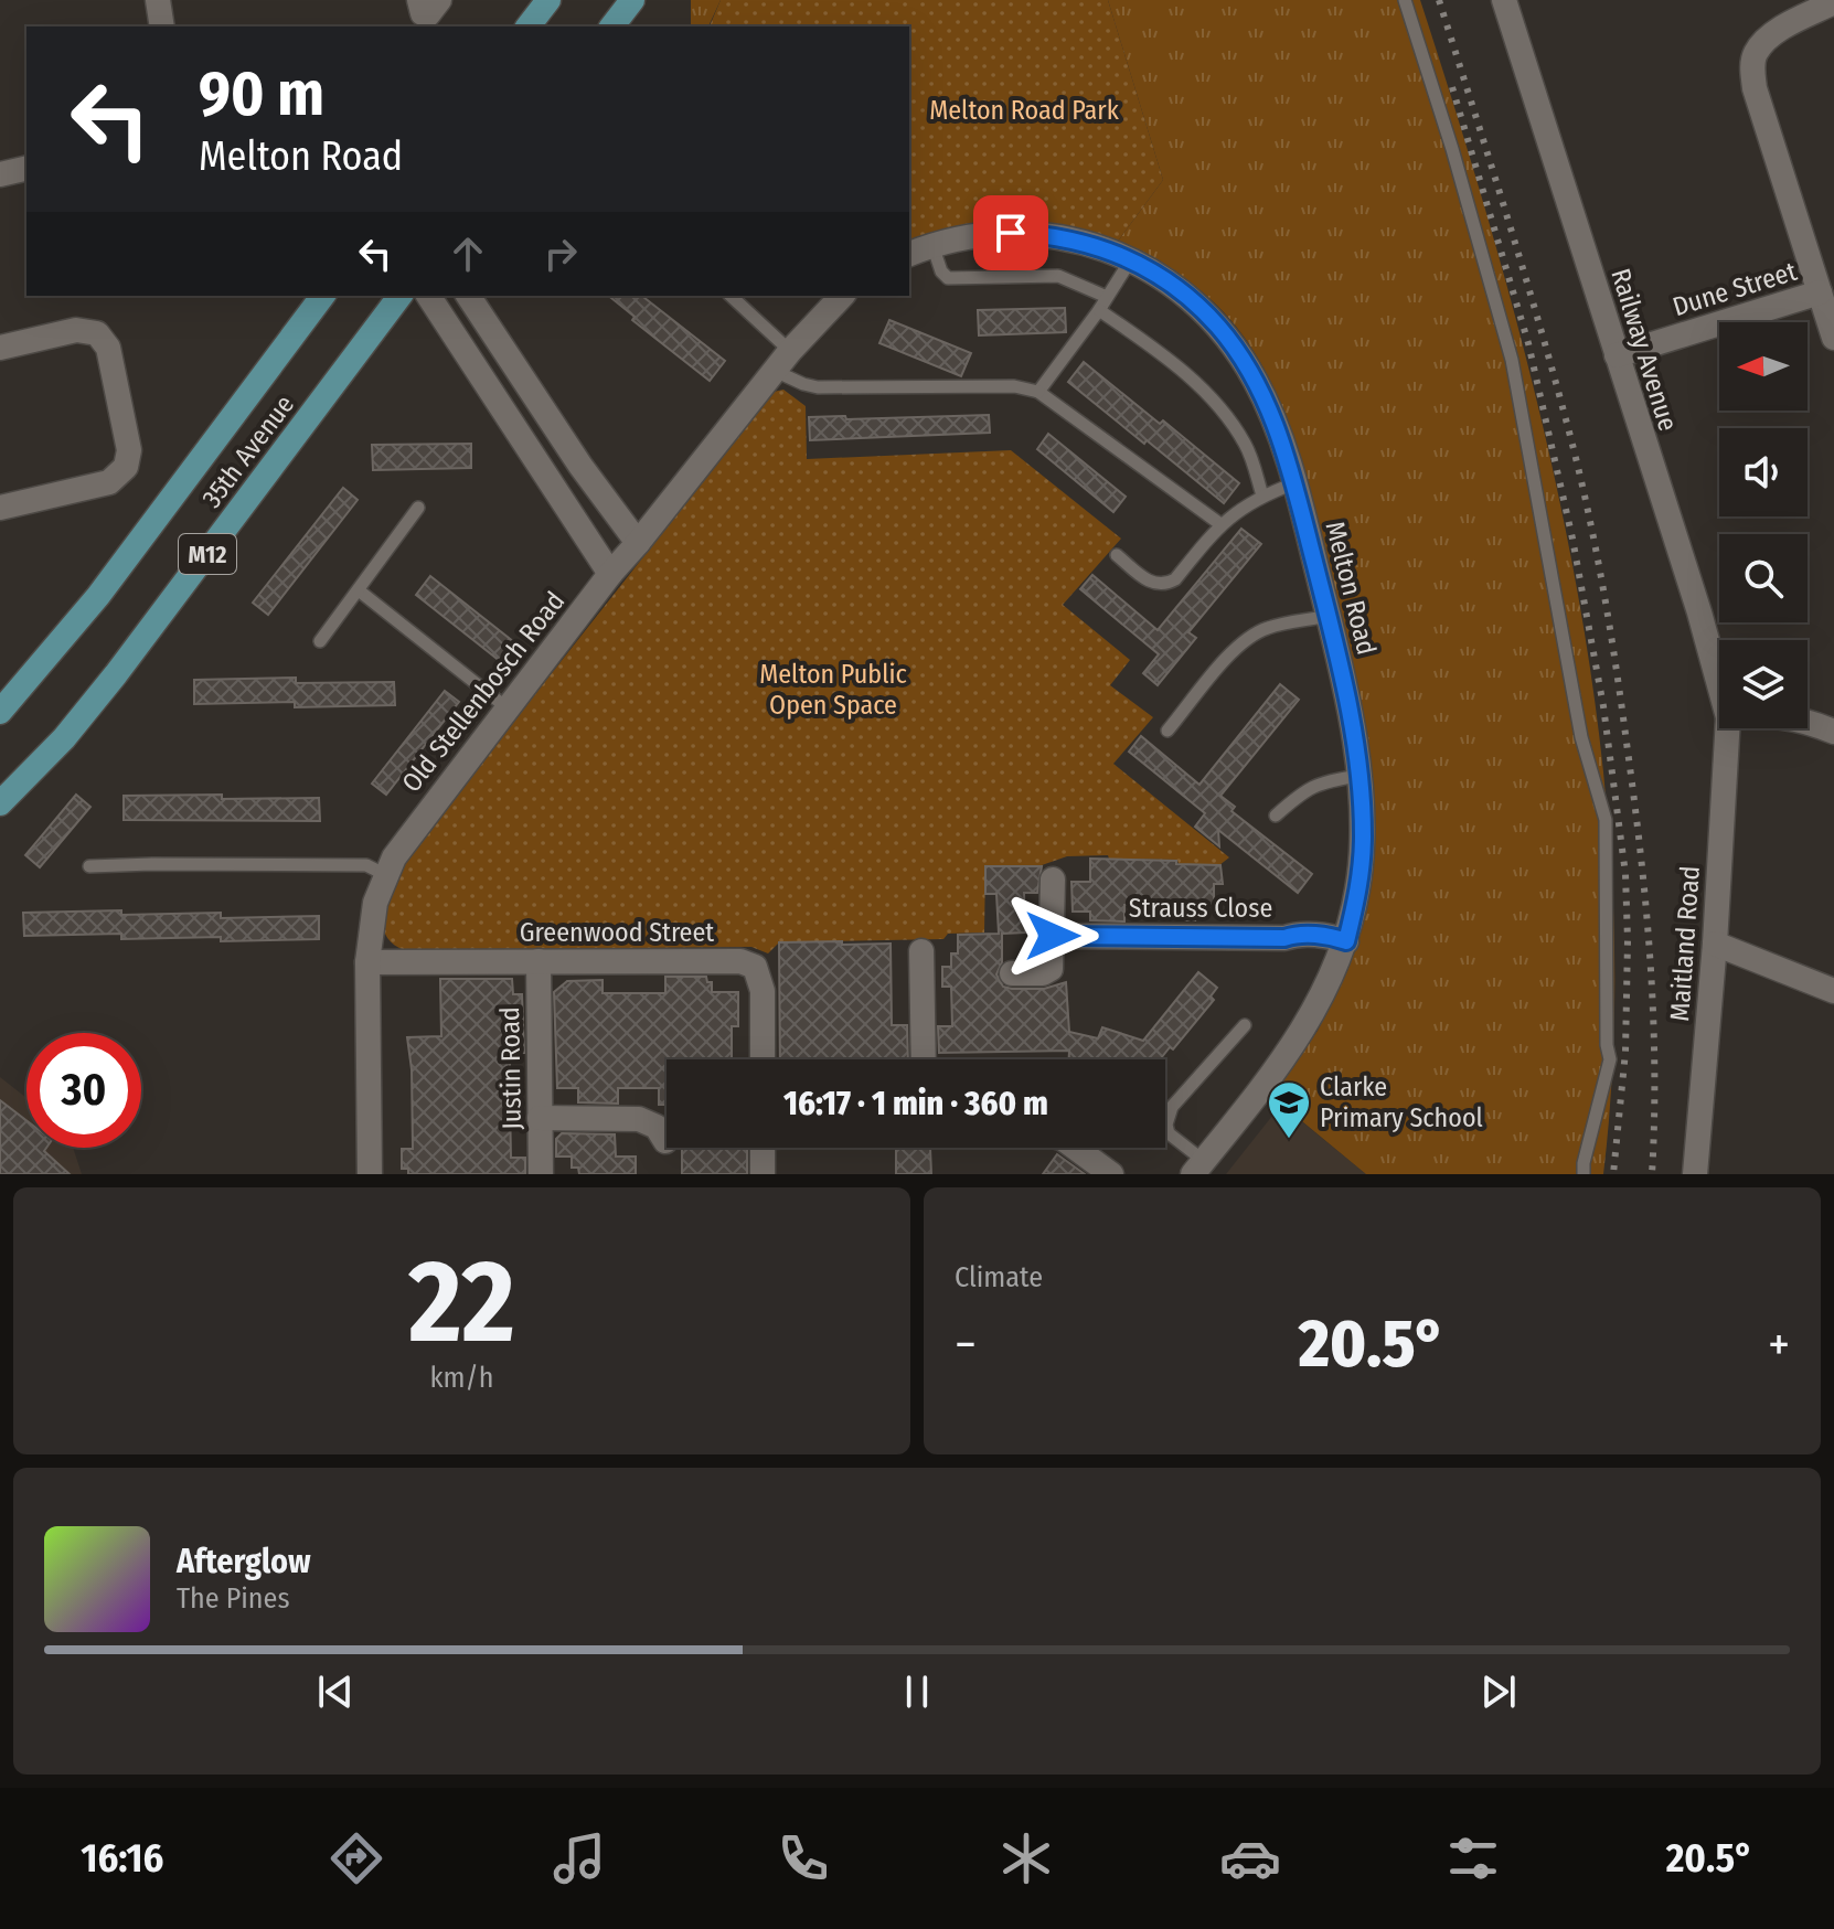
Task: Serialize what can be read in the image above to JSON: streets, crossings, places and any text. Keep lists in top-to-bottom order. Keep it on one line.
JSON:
{"streets":{"main road":["35th Avenue","M12"],"street":["Dune Street","Railway Avenue","Melton Road","Old Stellenbosch Road","Strauss Close","Greenwood Street","Maitland Road","Justin Road"]},"crossings":[["Dune Street","Railway Avenue"],["Melton Road","Strauss Close"],["Old Stellenbosch Road","Greenwood Street"],["Greenwood Street","Justin Road"]],"parks":["Melton Road Park","Melton Public Open Space"],"places":{"school or university":["Clarke Primary School"]},"north":"left","page":{"turn":["90 m","Melton Road"],"limit":"30","trip":"16:17 · 1 min · 360 m","tile":[["22","km/h"],"Climate"],"heat":["−","20.5°","+"],"song":["Afterglow","The Pines"],"tabs":["16:16","20.5°"]}}
